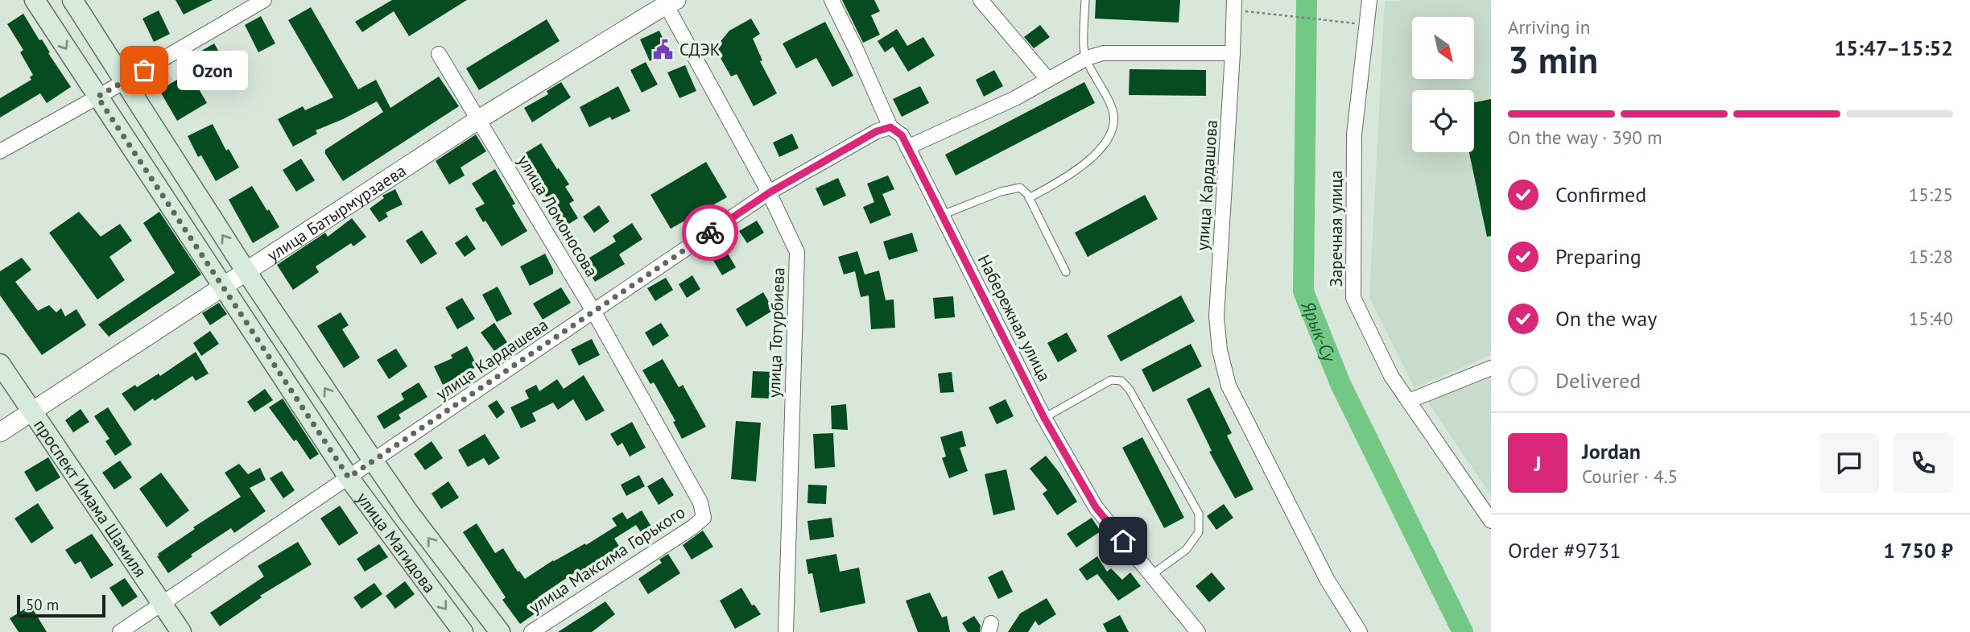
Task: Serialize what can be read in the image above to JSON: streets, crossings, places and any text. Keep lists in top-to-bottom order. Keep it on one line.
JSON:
{"streets":{"main road":["проспект Имама Шамиля","улица Магидова"],"street":["улица Кардашова","улица Батырмурзаева","улица Ломоносова","Заречная улица","Набережная улица","улица Тотурбиева","улица Кардашева","улица Максима Горького"]},"crossings":[["улица Батырмурзаева","улица Ломоносова"],["улица Батырмурзаева","улица Тотурбиева"],["улица Батырмурзаева","проспект Имама Шамиля"],["улица Батырмурзаева","улица Магидова"],["улица Ломоносова","улица Кардашева"],["улица Ломоносова","улица Максима Горького"],["Набережная улица","улица Кардашева"],["улица Тотурбиева","улица Кардашева"],["улица Кардашева","проспект Имама Шамиля"],["улица Кардашева","улица Магидова"]],"water":["Ярык-Су"],"places":{"public building":["СДЭК"],"other":["Ozon"]},"scale_bar":"50 m","north":"bottom right","page":{"heading":["3 min","Arriving in","15:47–15:52"],"panel":["Jordan","Courier · 4.5","Order #9731","1 750 ₽"],"bubble":"Ozon","bar":"On the way · 390 m","list":[["Confirmed","15:25"],["Preparing","15:28"],["On the way","15:40"],"Delivered"],"round":"J","scale":"50 m"}}
